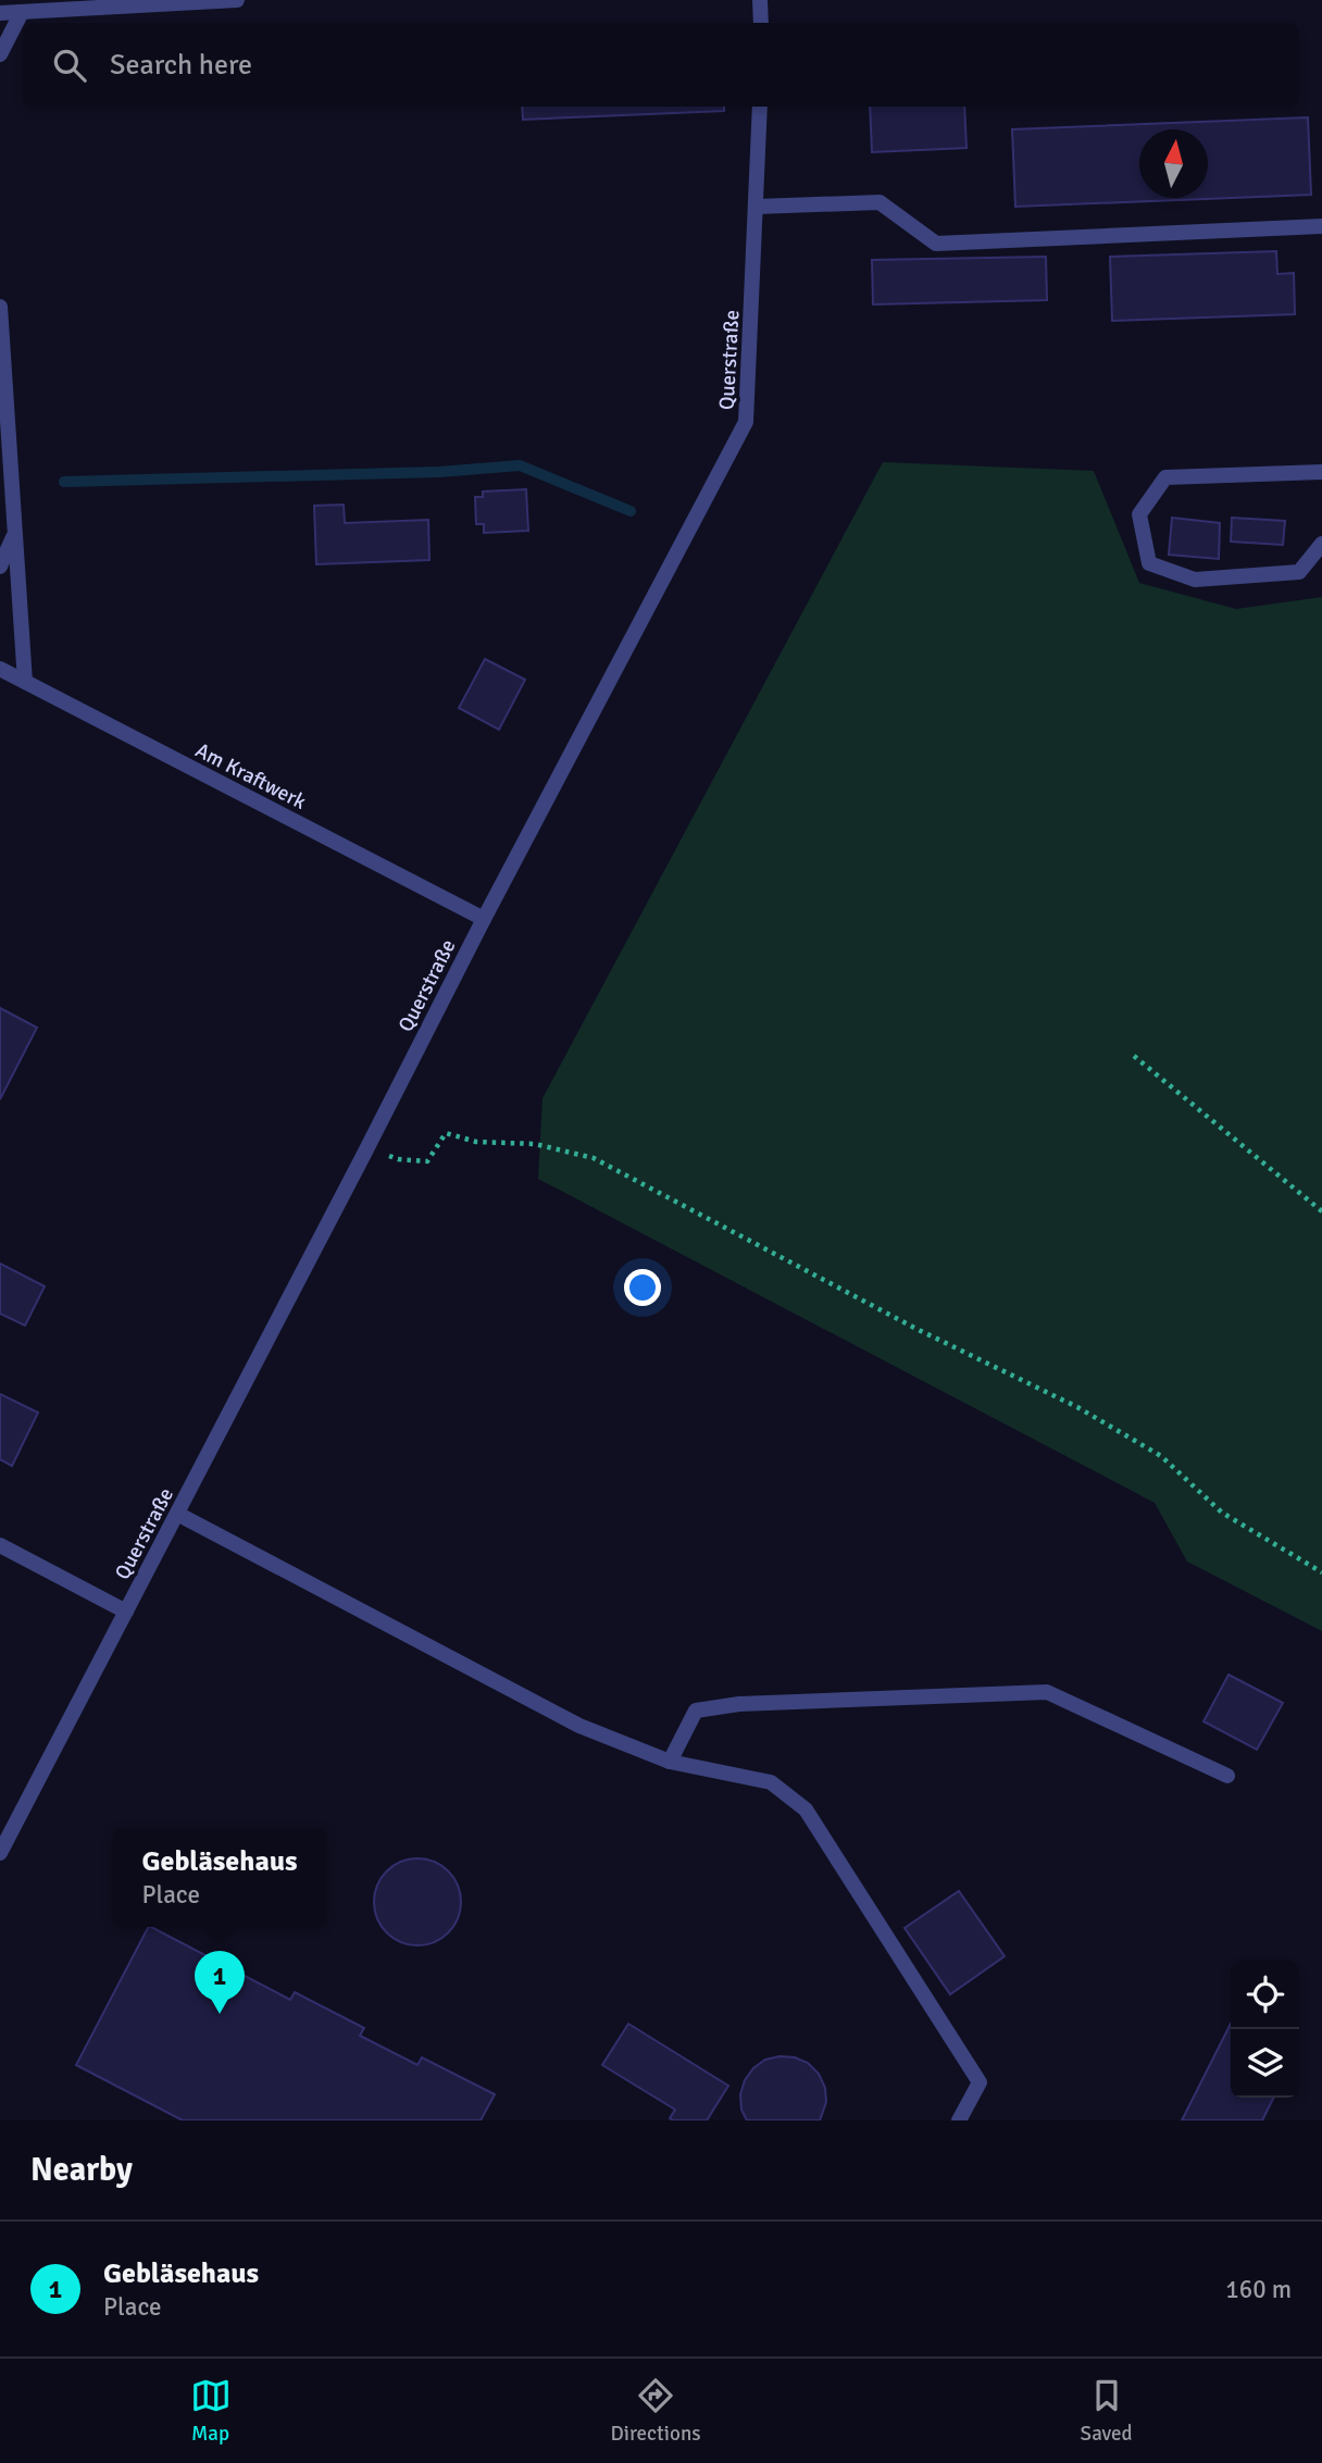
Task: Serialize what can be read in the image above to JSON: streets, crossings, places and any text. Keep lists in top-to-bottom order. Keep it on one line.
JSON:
{"streets":{"street":["Querstraße","Am Kraftwerk"]},"crossings":[["Querstraße","Am Kraftwerk"]],"north":"top","page":{"search":"Search here","popup":["Gebläsehaus","Place"],"pins":"1","heading":"Nearby","list":[{"mark":"1","name":"Gebläsehaus","note":"Place","value":"160 m"}],"nav":["Map","Directions","Saved"]}}
